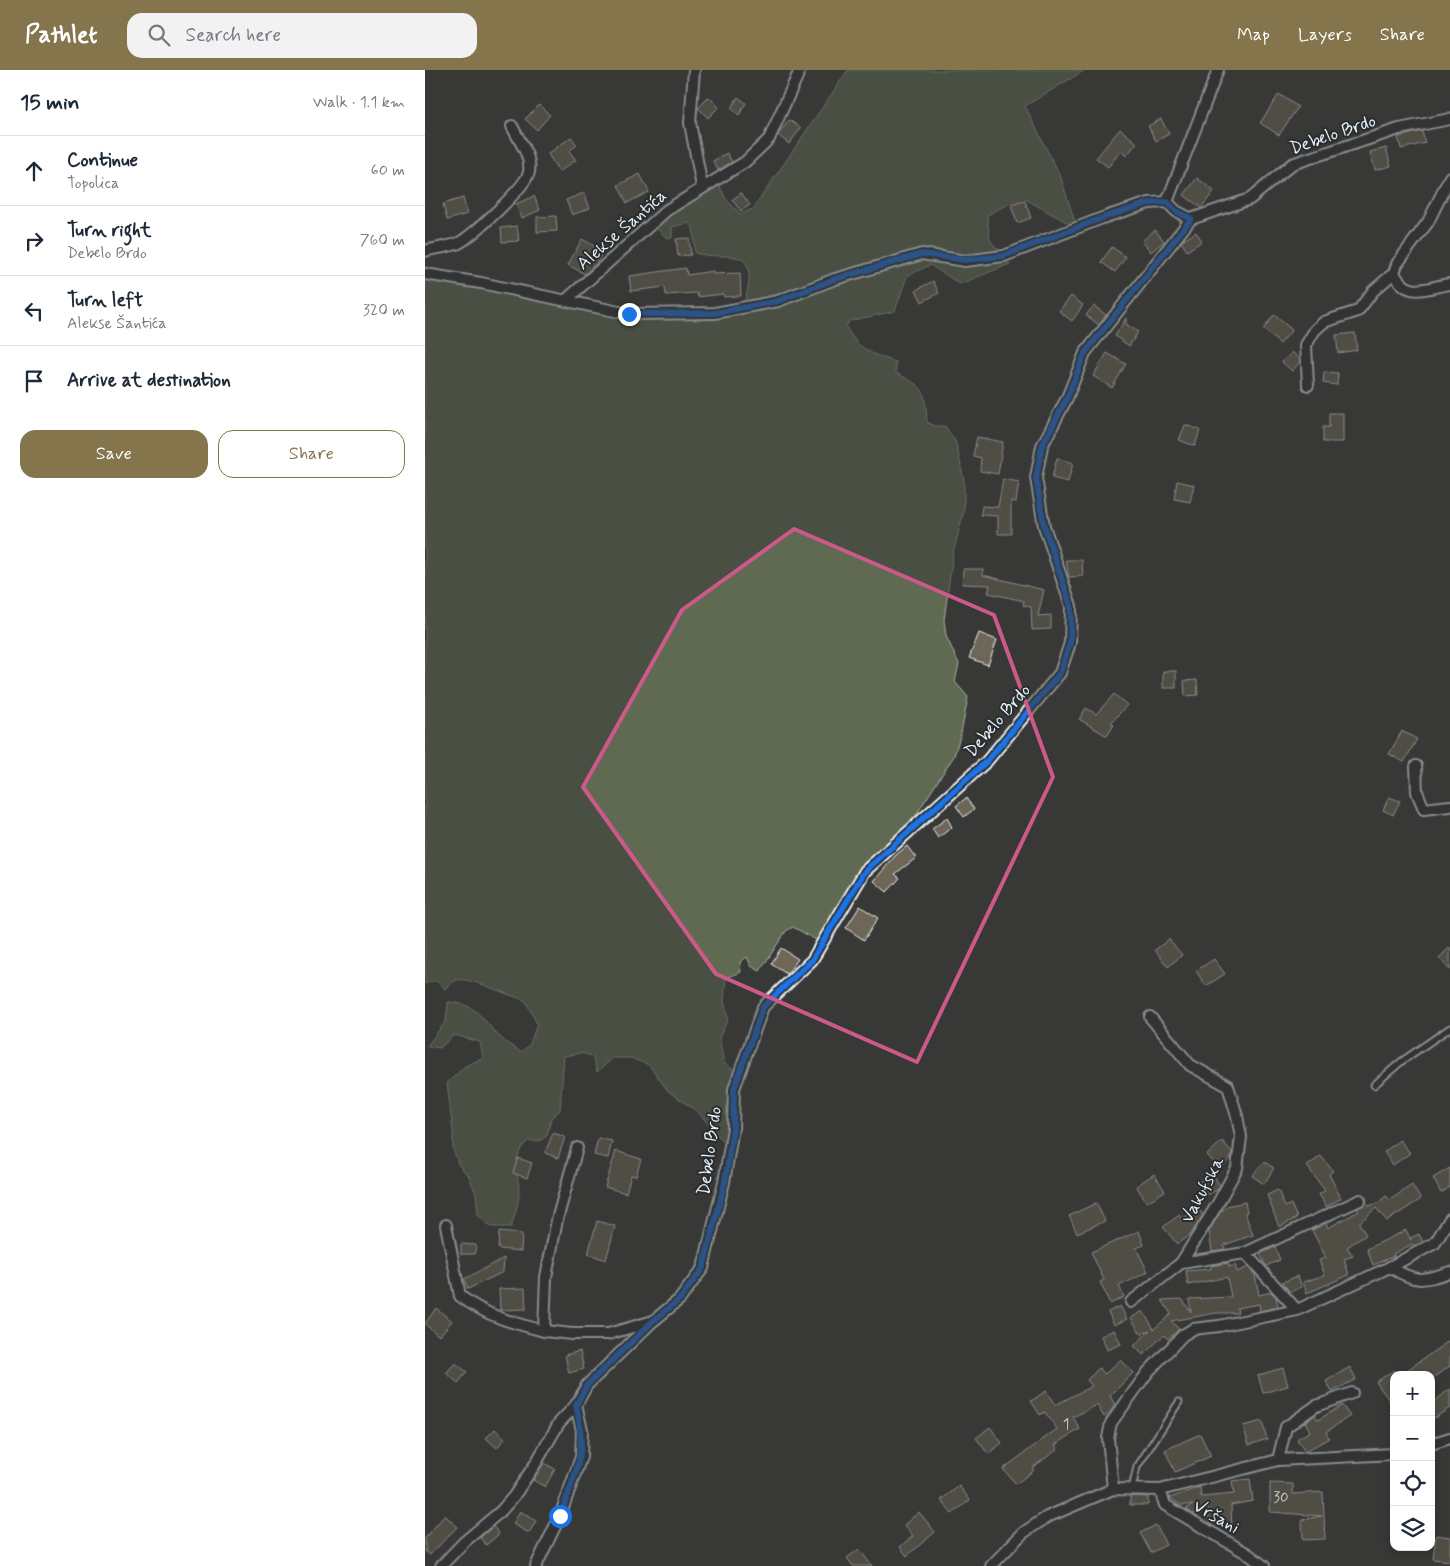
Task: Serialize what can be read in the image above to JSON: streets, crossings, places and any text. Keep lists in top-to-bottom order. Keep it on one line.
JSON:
{"streets":{"street":["Debelo Brdo","Alekse Šantića","Vakufska","Vršani"]},"house_numbers":["1","30"],"page":{"header":"Pathlet","search":"Search here","nav":["Map","Layers","Share"],"heading":["15 min","Walk · 1.1 km"],"list":[["Continue","Topolica","60 m"],["Turn right","Debelo Brdo","760 m"],["Turn left","Alekse Šantića","320 m"],"Arrive at destination"],"buttons":["Save","Share"],"map_buttons":["+","−"]}}
